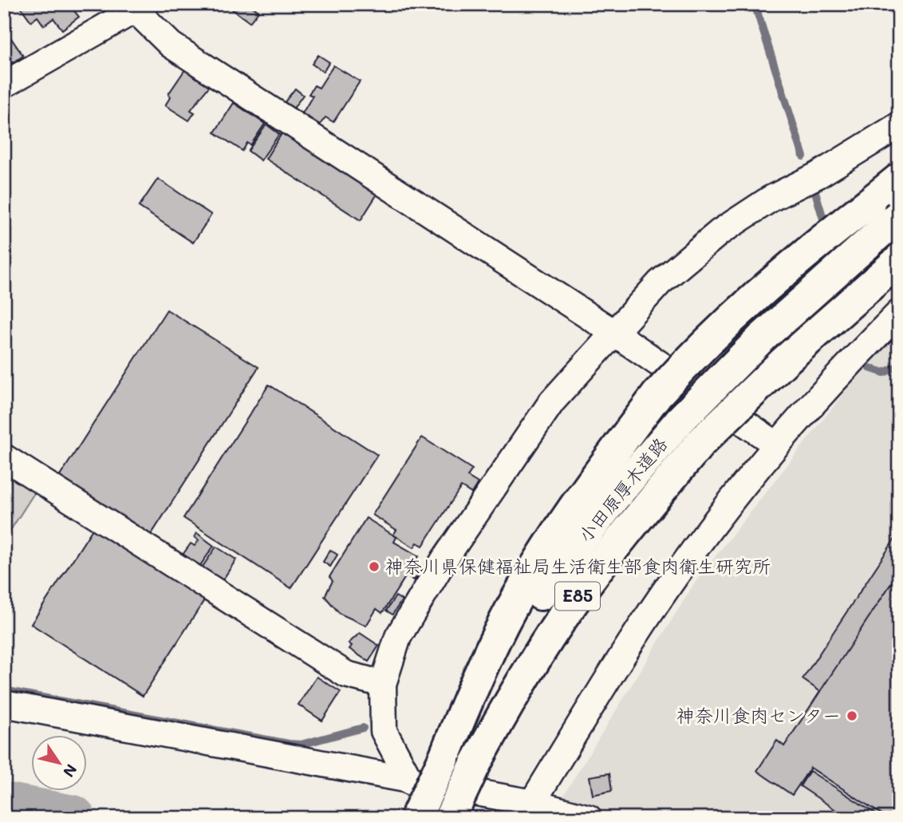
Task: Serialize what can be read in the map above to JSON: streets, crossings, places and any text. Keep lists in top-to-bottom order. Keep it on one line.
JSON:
{"streets":{"highway":["小田原厚木道路","E85"]},"places":["神奈川県保健福祉局生活衛生部食肉衛生研究所","神奈川食肉センター"],"north":"bottom right"}
